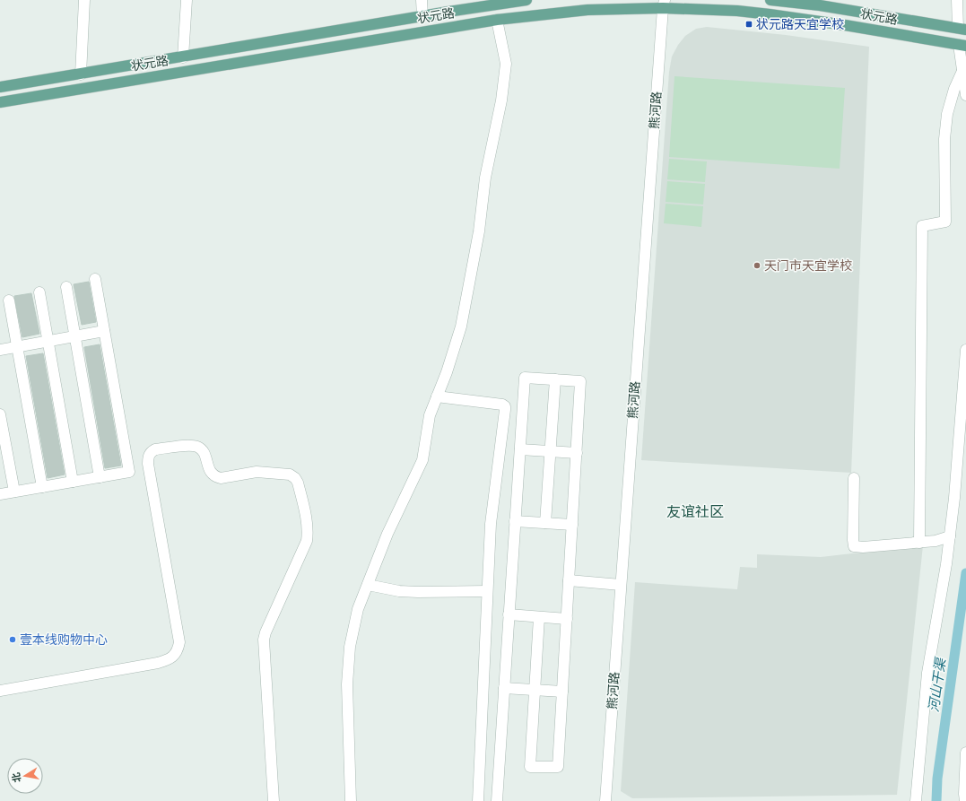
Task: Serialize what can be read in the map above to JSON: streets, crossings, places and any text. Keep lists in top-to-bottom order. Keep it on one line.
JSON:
{"streets":{"main road":["状元路"],"street":["熊河路"]},"crossings":[["状元路","熊河路"]],"districts":["友谊社区"],"water":["河山干渠"],"places":{"transit":["状元路天宜学校"],"other":["天门市天宜学校","壹本线购物中心"]},"north":"left"}
